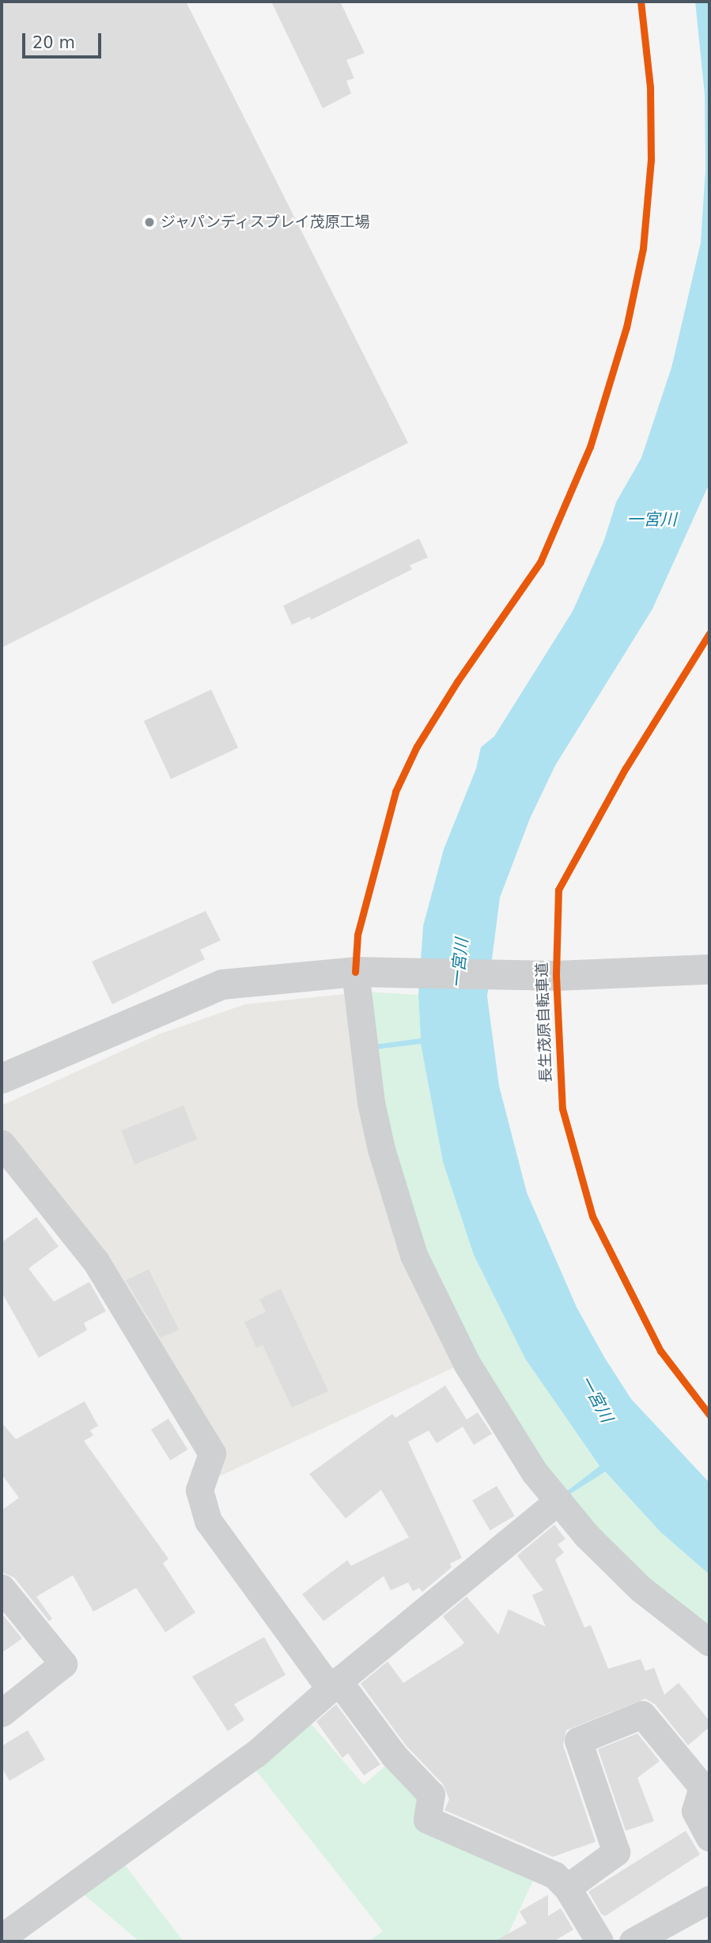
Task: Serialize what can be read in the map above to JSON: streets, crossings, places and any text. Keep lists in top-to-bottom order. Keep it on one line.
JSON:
{"streets":{"cycle path":["長生茂原自転車道"]},"water":["一宮川"],"places":["ジャパンディスプレイ茂原工場"],"scale_bar":"20 m"}
